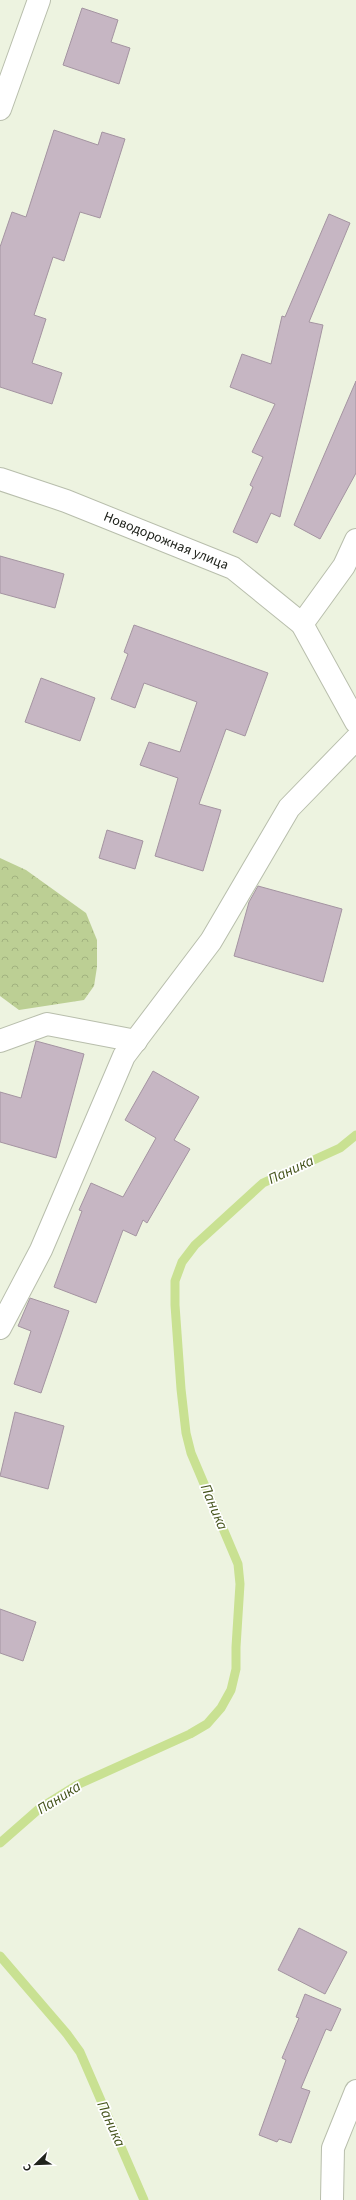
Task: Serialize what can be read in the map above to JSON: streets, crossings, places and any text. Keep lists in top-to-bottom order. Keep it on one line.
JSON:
{"streets":{"street":["Новодорожная улица"]},"water":["Паника"],"north":"bottom left"}
